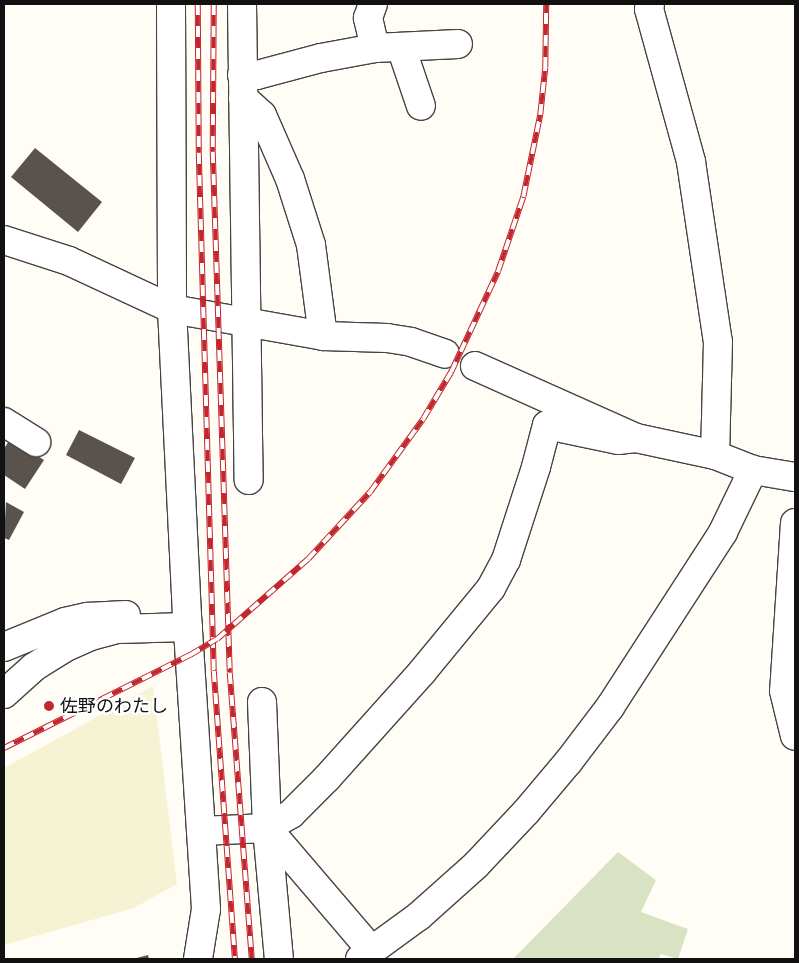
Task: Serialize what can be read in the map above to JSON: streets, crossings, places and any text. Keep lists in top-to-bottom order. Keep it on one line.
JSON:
{"places":["佐野のわたし"]}
